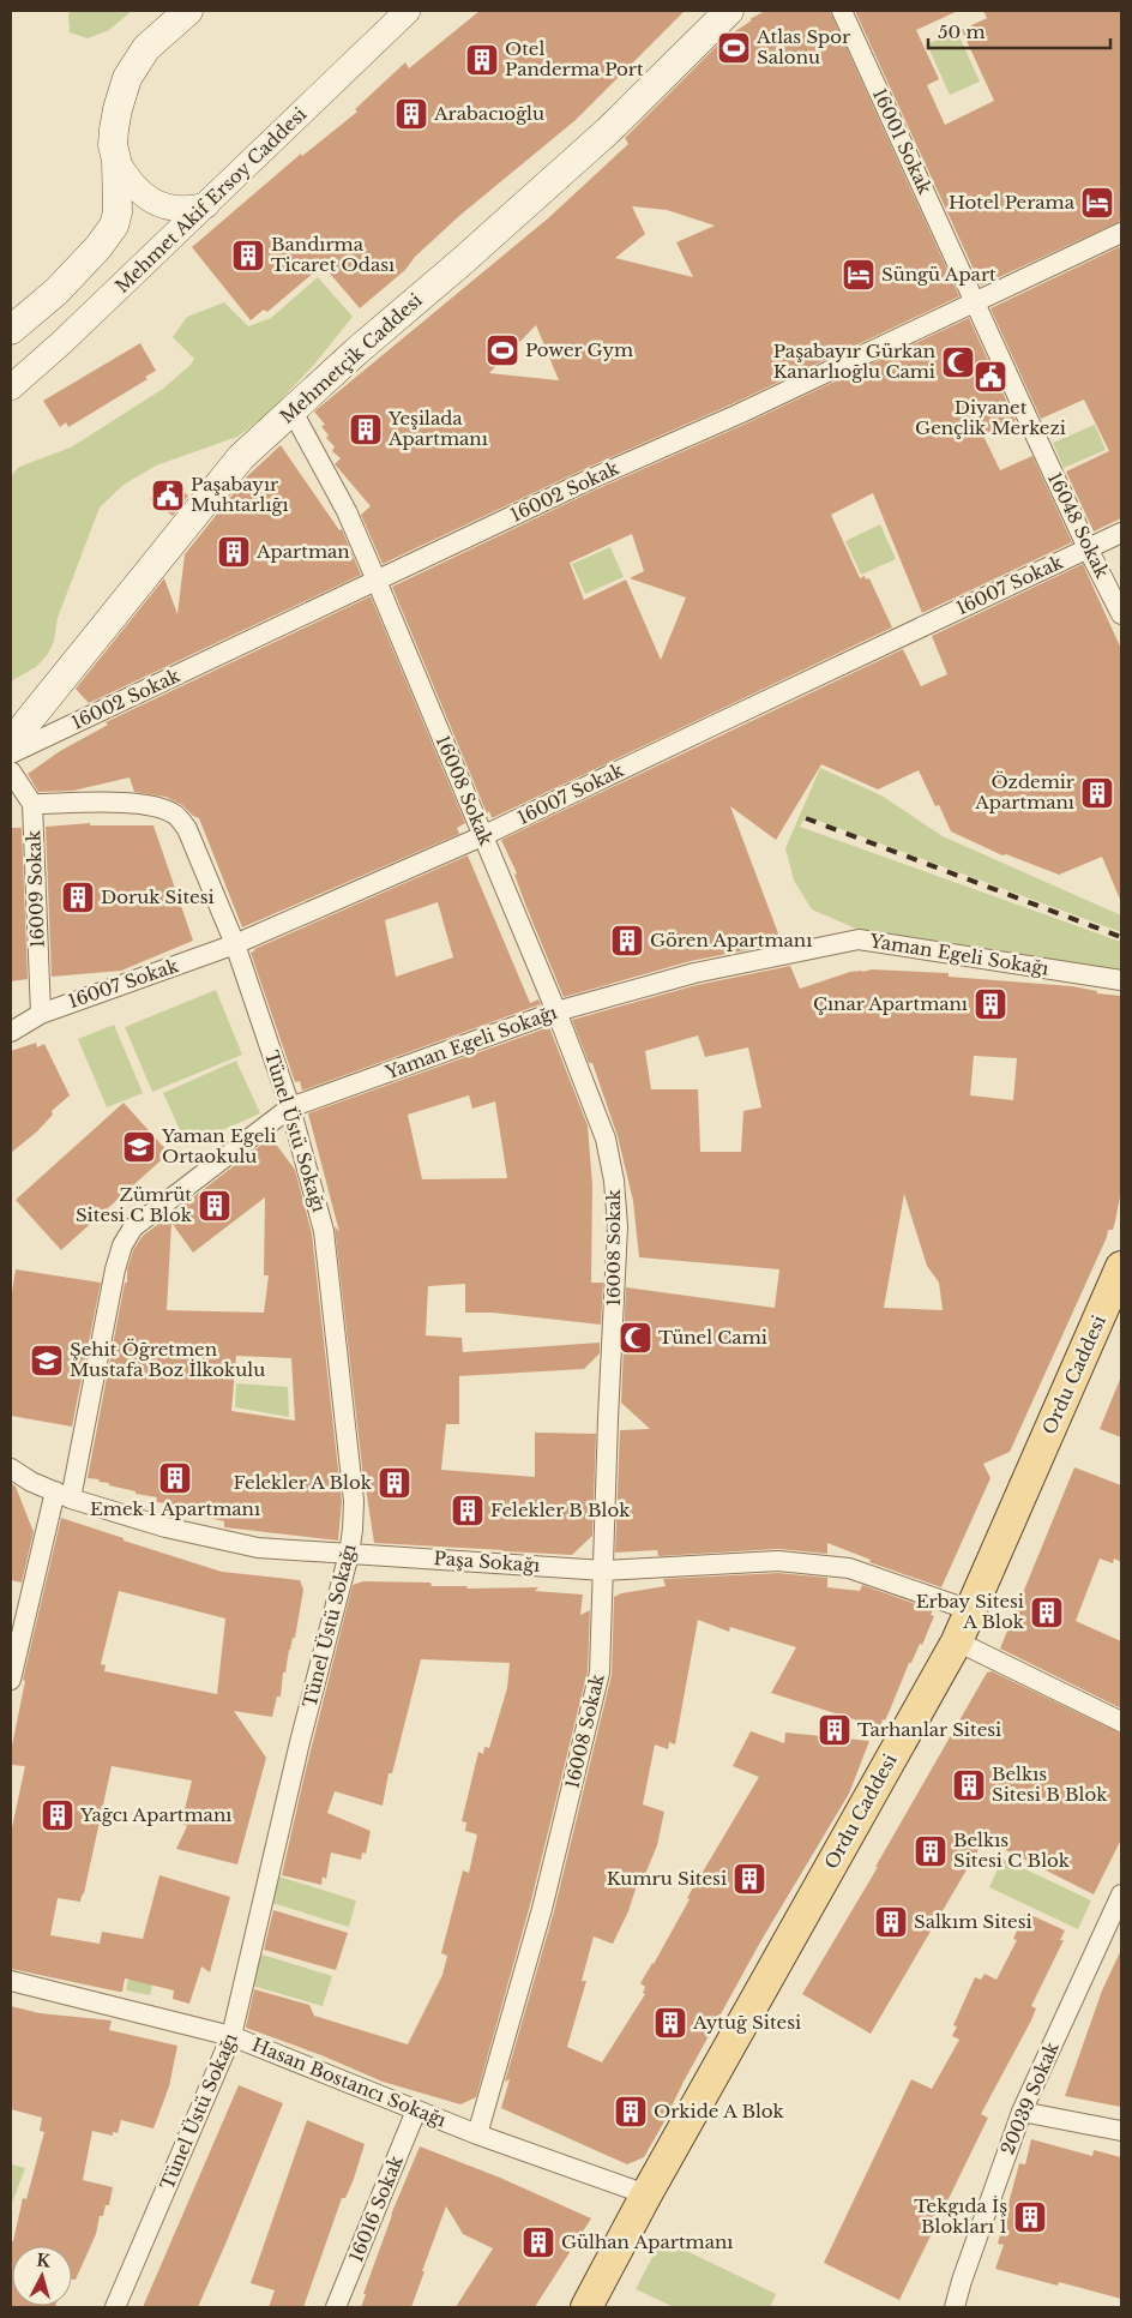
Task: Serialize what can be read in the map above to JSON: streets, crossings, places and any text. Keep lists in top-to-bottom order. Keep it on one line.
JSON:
{"streets":{"main road":["Mehmetçik Caddesi","Ordu Caddesi"],"street":["16001 Sokak","Mehmet Akif Ersoy Caddesi","16002 Sokak","16048 Sokak","16007 Sokak","16008 Sokak","16009 Sokak","Yaman Egeli Sokağı","Tünel Üstü Sokağı","Paşa Sokağı","Hasan Bostancı Sokağı","20039 Sokak","16016 Sokak"]},"crossings":[["16001 Sokak","16002 Sokak"],["16001 Sokak","16048 Sokak"],["Mehmetçik Caddesi","16008 Sokak"],["16002 Sokak","16008 Sokak"],["16048 Sokak","16007 Sokak"],["16007 Sokak","16008 Sokak"],["16007 Sokak","16009 Sokak"],["16007 Sokak","Tünel Üstü Sokağı"],["16008 Sokak","Yaman Egeli Sokağı"],["16008 Sokak","Paşa Sokağı"],["16008 Sokak","Hasan Bostancı Sokağı"],["16009 Sokak","Tünel Üstü Sokağı"],["Yaman Egeli Sokağı","Tünel Üstü Sokağı"],["Yaman Egeli Sokağı","Paşa Sokağı"],["Tünel Üstü Sokağı","Paşa Sokağı"],["Tünel Üstü Sokağı","Hasan Bostancı Sokağı"],["Ordu Caddesi","Paşa Sokağı"],["Ordu Caddesi","Hasan Bostancı Sokağı"],["Hasan Bostancı Sokağı","16016 Sokak"]],"places":{"sports":["Atlas Spor Salonu","Power Gym"],"building":["Otel Panderma Port","Arabacıoğlu","Bandırma Ticaret Odası","Yeşilada Apartmanı","Apartman","Özdemir Apartmanı","Doruk Sitesi","Gören Apartmanı","Çınar Apartmanı","Zümrüt Sitesi C Blok","Emek 1 Apartmanı","Felekler A Blok","Felekler B Blok","Erbay Sitesi A Blok","Tarhanlar Sitesi","Belkıs Sitesi B Blok","Yağcı Apartmanı","Belkıs Sitesi C Blok","Kumru Sitesi","Salkım Sitesi","Aytuğ Sitesi","Orkide A Blok","Tekgıda İş Blokları 1","Gülhan Apartmanı"],"hotel":["Hotel Perama","Süngü Apart"],"mosque":["Paşabayır Gürkan Kanarlıoğlu Cami","Tünel Cami"],"public building":["Diyanet Gençlik Merkezi","Paşabayır Muhtarlığı"],"school or university":["Yaman Egeli Ortaokulu","Şehit Öğretmen Mustafa Boz İlkokulu"]},"scale_bar":"50 m","north":"top"}
